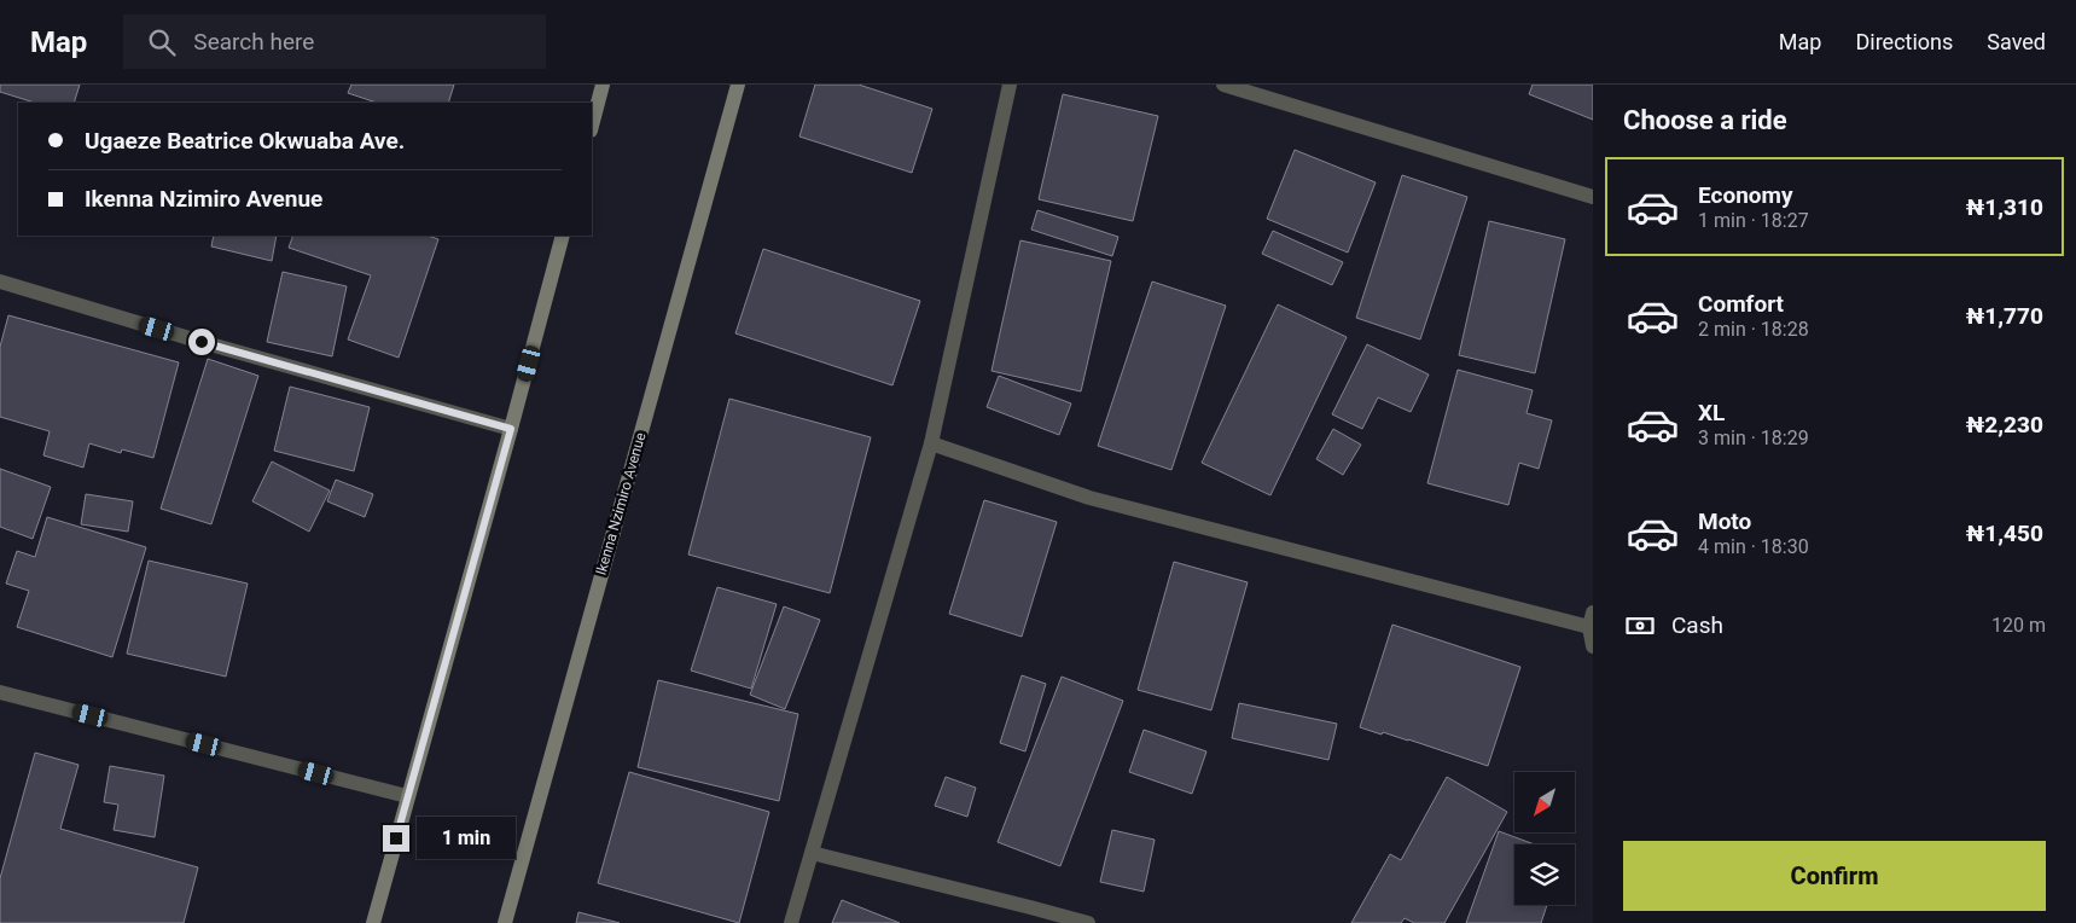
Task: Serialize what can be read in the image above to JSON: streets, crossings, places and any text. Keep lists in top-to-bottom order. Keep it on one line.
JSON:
{"streets":{"street":["Ikenna Nzimiro Avenue"]},"north":"bottom left","page":{"header":"Map","search":"Search here","nav":["Map","Directions","Saved"],"heading":"Choose a ride","banner":["Ugaeze Beatrice Okwuaba Ave.","Ikenna Nzimiro Avenue"],"list":[{"name":"Economy","note":"1 min · 18:27","value":"₦1,310"},{"name":"Comfort","note":"2 min · 18:28","value":"₦1,770"},{"name":"XL","note":"3 min · 18:29","value":"₦2,230"},{"name":"Moto","note":"4 min · 18:30","value":"₦1,450"}],"pay":["Cash","120 m"],"bubble":"1 min","buttons":"Confirm"}}
